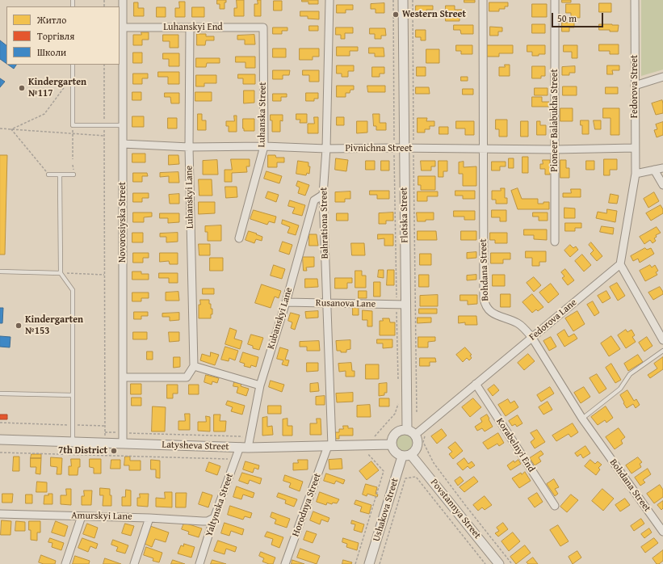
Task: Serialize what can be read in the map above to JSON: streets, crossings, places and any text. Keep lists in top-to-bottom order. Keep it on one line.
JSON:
{"streets":{"street":["Luhanskyi End","Fedorova Street","Luhanska Street","Pioneer Balabukha Street","Pivnichna Street","Luhanskyi Lane","Flotska Street","Novorosiyska Street","Bahrationa Street","Bohdana Street","Rusanova Lane","Kubanskyi Lane","Fedorova Lane","Korabelnyi End","Latysheva Street","Yaltynska Street","Horodnya Street","Povstannya Street","Ushakova Street","Amurskyi Lane"]},"crossings":[["Luhanskyi End","Luhanska Street"],["Luhanskyi End","Luhanskyi Lane"],["Luhanskyi End","Novorosiyska Street"],["Fedorova Street","Pivnichna Street"],["Luhanska Street","Pivnichna Street"],["Pioneer Balabukha Street","Pivnichna Street"],["Pivnichna Street","Luhanskyi Lane"],["Pivnichna Street","Flotska Street"],["Pivnichna Street","Novorosiyska Street"],["Pivnichna Street","Bahrationa Street"],["Pivnichna Street","Bohdana Street"],["Flotska Street","Rusanova Lane"],["Flotska Street","Fedorova Lane"],["Flotska Street","Latysheva Street"],["Flotska Street","Povstannya Street"],["Flotska Street","Ushakova Street"],["Novorosiyska Street","Latysheva Street"],["Bahrationa Street","Rusanova Lane"],["Bahrationa Street","Kubanskyi Lane"],["Bahrationa Street","Latysheva Street"],["Bahrationa Street","Horodnya Street"],["Bohdana Street","Fedorova Lane"],["Rusanova Lane","Kubanskyi Lane"],["Kubanskyi Lane","Latysheva Street"],["Kubanskyi Lane","Yaltynska Street"],["Fedorova Lane","Korabelnyi End"],["Fedorova Lane","Latysheva Street"],["Fedorova Lane","Povstannya Street"],["Fedorova Lane","Ushakova Street"],["Latysheva Street","Yaltynska Street"],["Latysheva Street","Horodnya Street"],["Latysheva Street","Povstannya Street"],["Latysheva Street","Ushakova Street"],["Yaltynska Street","Amurskyi Lane"],["Povstannya Street","Ushakova Street"]],"places":["Western Street","Kindergarten №117","Kindergarten №153","7th District"],"legend":["Житло","Торгівля","Школи"],"scale_bar":"50 m"}
